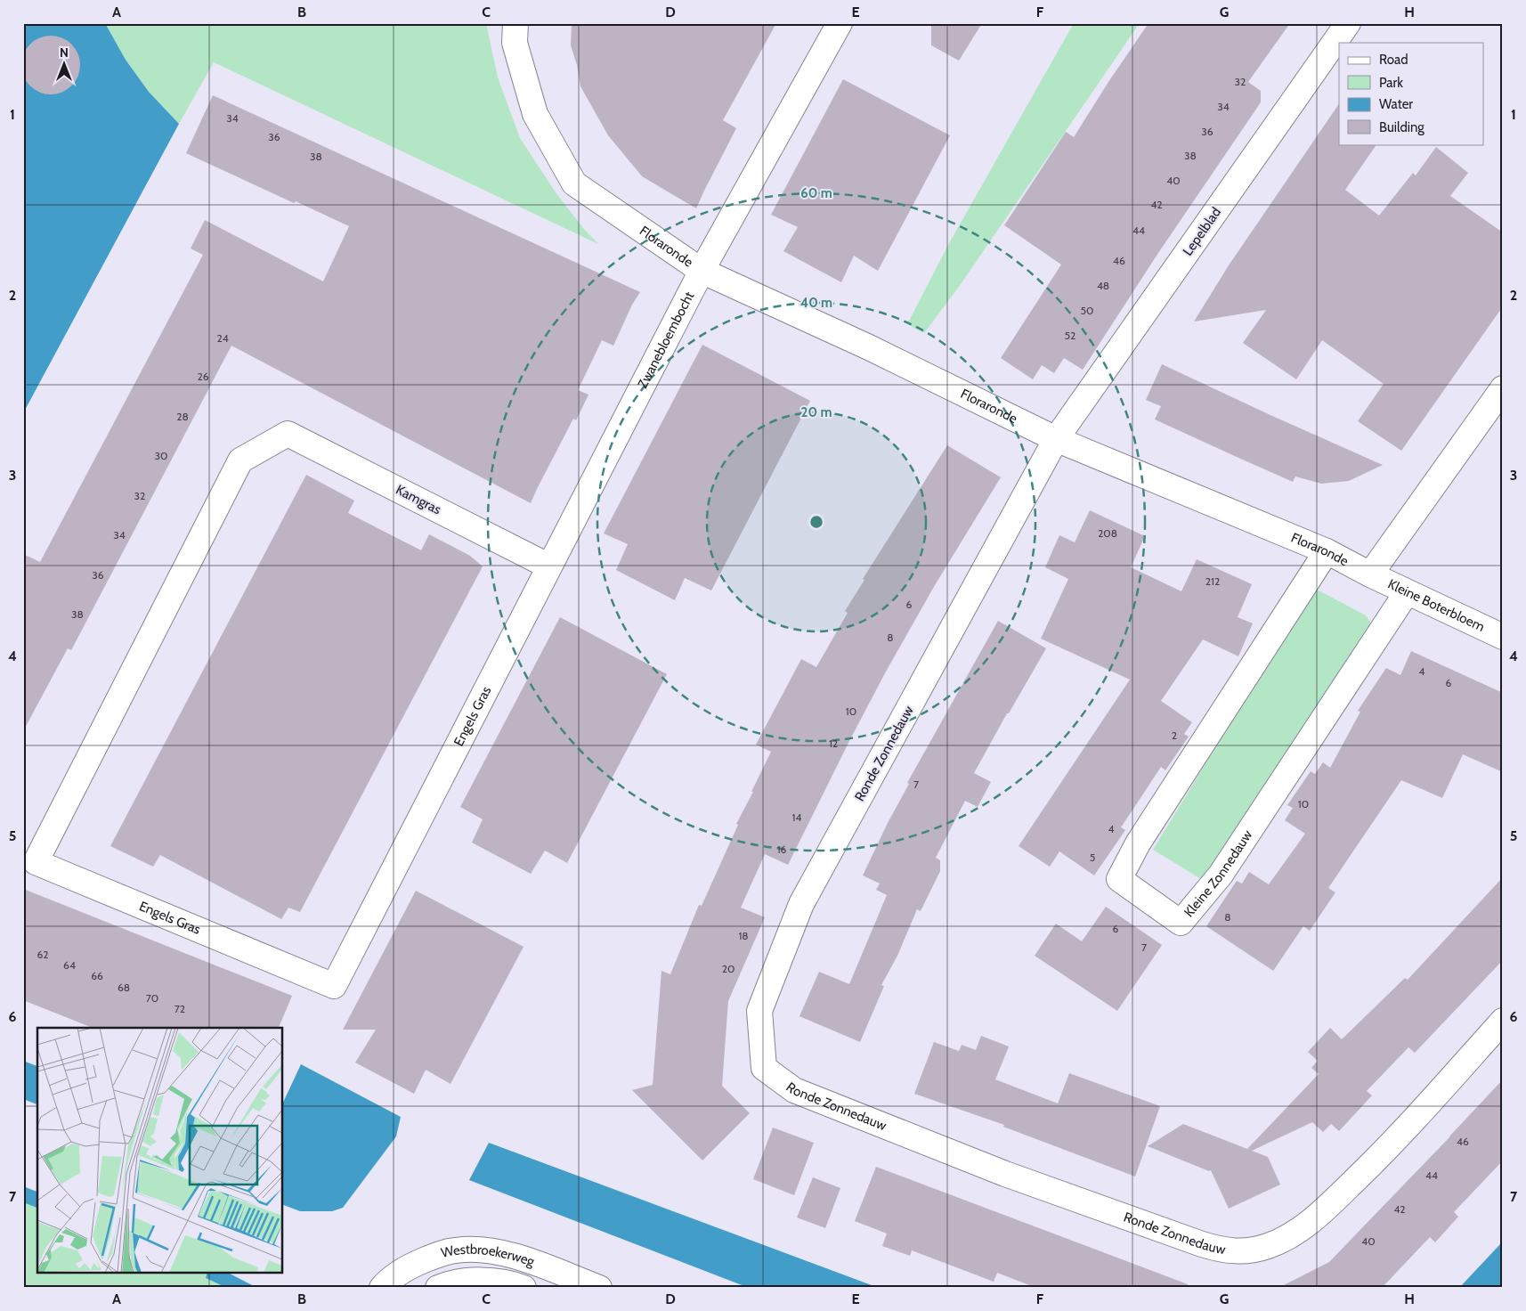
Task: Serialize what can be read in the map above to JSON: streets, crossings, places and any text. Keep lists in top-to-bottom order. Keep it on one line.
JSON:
{"streets":{"street":["Lepelblad","Floraronde","Zwanebloembocht","Kamgras","Kleine Boterbloem","Engels Gras","Ronde Zonnedauw","Kleine Zonnedauw","Westbroekerweg"]},"crossings":[["Lepelblad","Floraronde"],["Lepelblad","Ronde Zonnedauw"],["Floraronde","Zwanebloembocht"],["Floraronde","Kleine Boterbloem"],["Floraronde","Ronde Zonnedauw"],["Floraronde","Kleine Zonnedauw"],["Zwanebloembocht","Kamgras"],["Zwanebloembocht","Engels Gras"],["Kamgras","Engels Gras"],["Kleine Boterbloem","Kleine Zonnedauw"]],"house_numbers":["32","34","34","36","36","38","38","40","42","44","46","48","50","52","24","26","28","30","32","208","34","36","212","6","38","8","4","6","10","2","12","7","10","14","4","16","5","8","6","18","7","62","64","20","66","68","70","72","46","44","42","40"],"legend":["Road","Park","Water","Building"],"north":"top","grid":{"columns":["A","B","C","D","E","F","G","H"],"rows":["1","2","3","4","5","6","7"]},"rings":["60 m","40 m","20 m"]}
